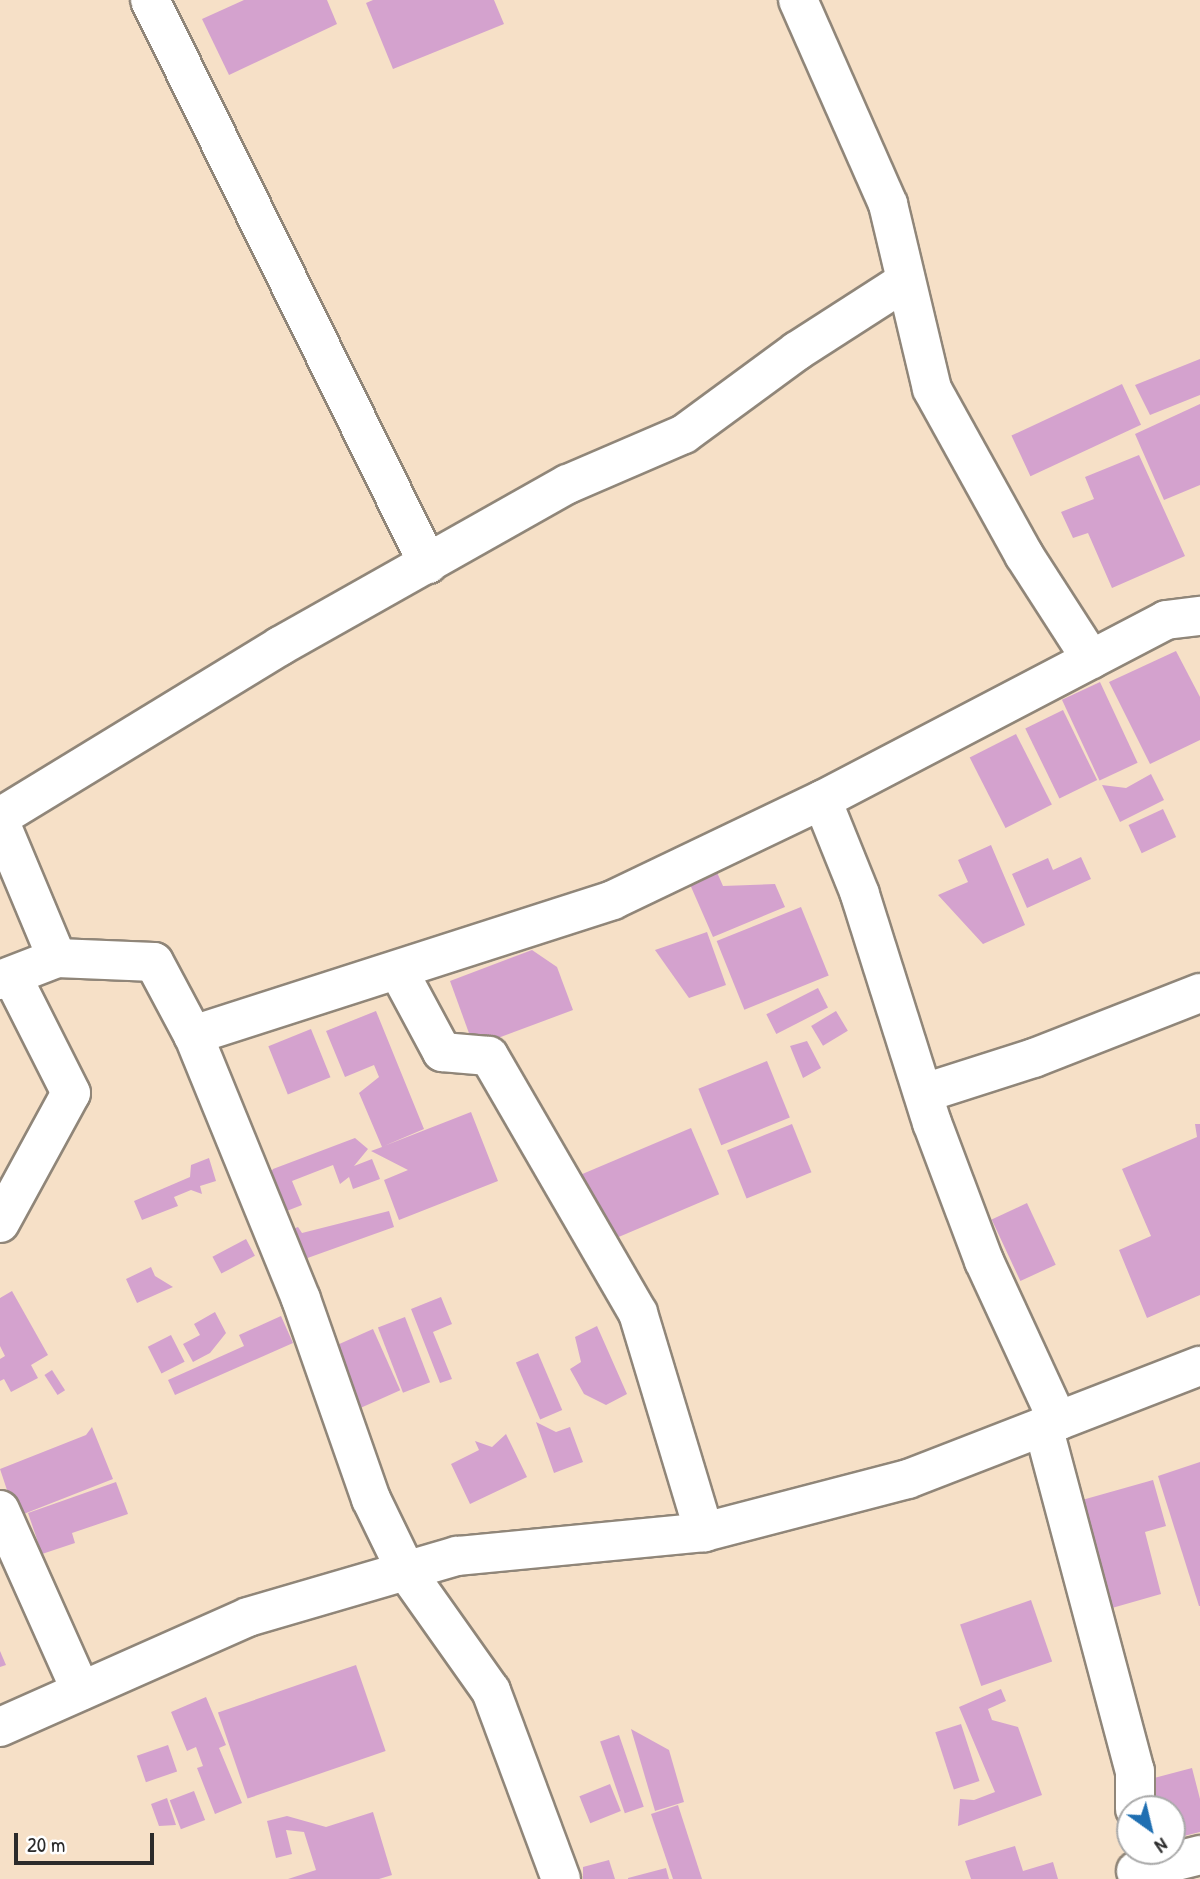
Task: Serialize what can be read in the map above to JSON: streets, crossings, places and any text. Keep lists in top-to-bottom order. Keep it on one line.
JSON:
{"scale_bar":"20 m","north":"bottom right"}
